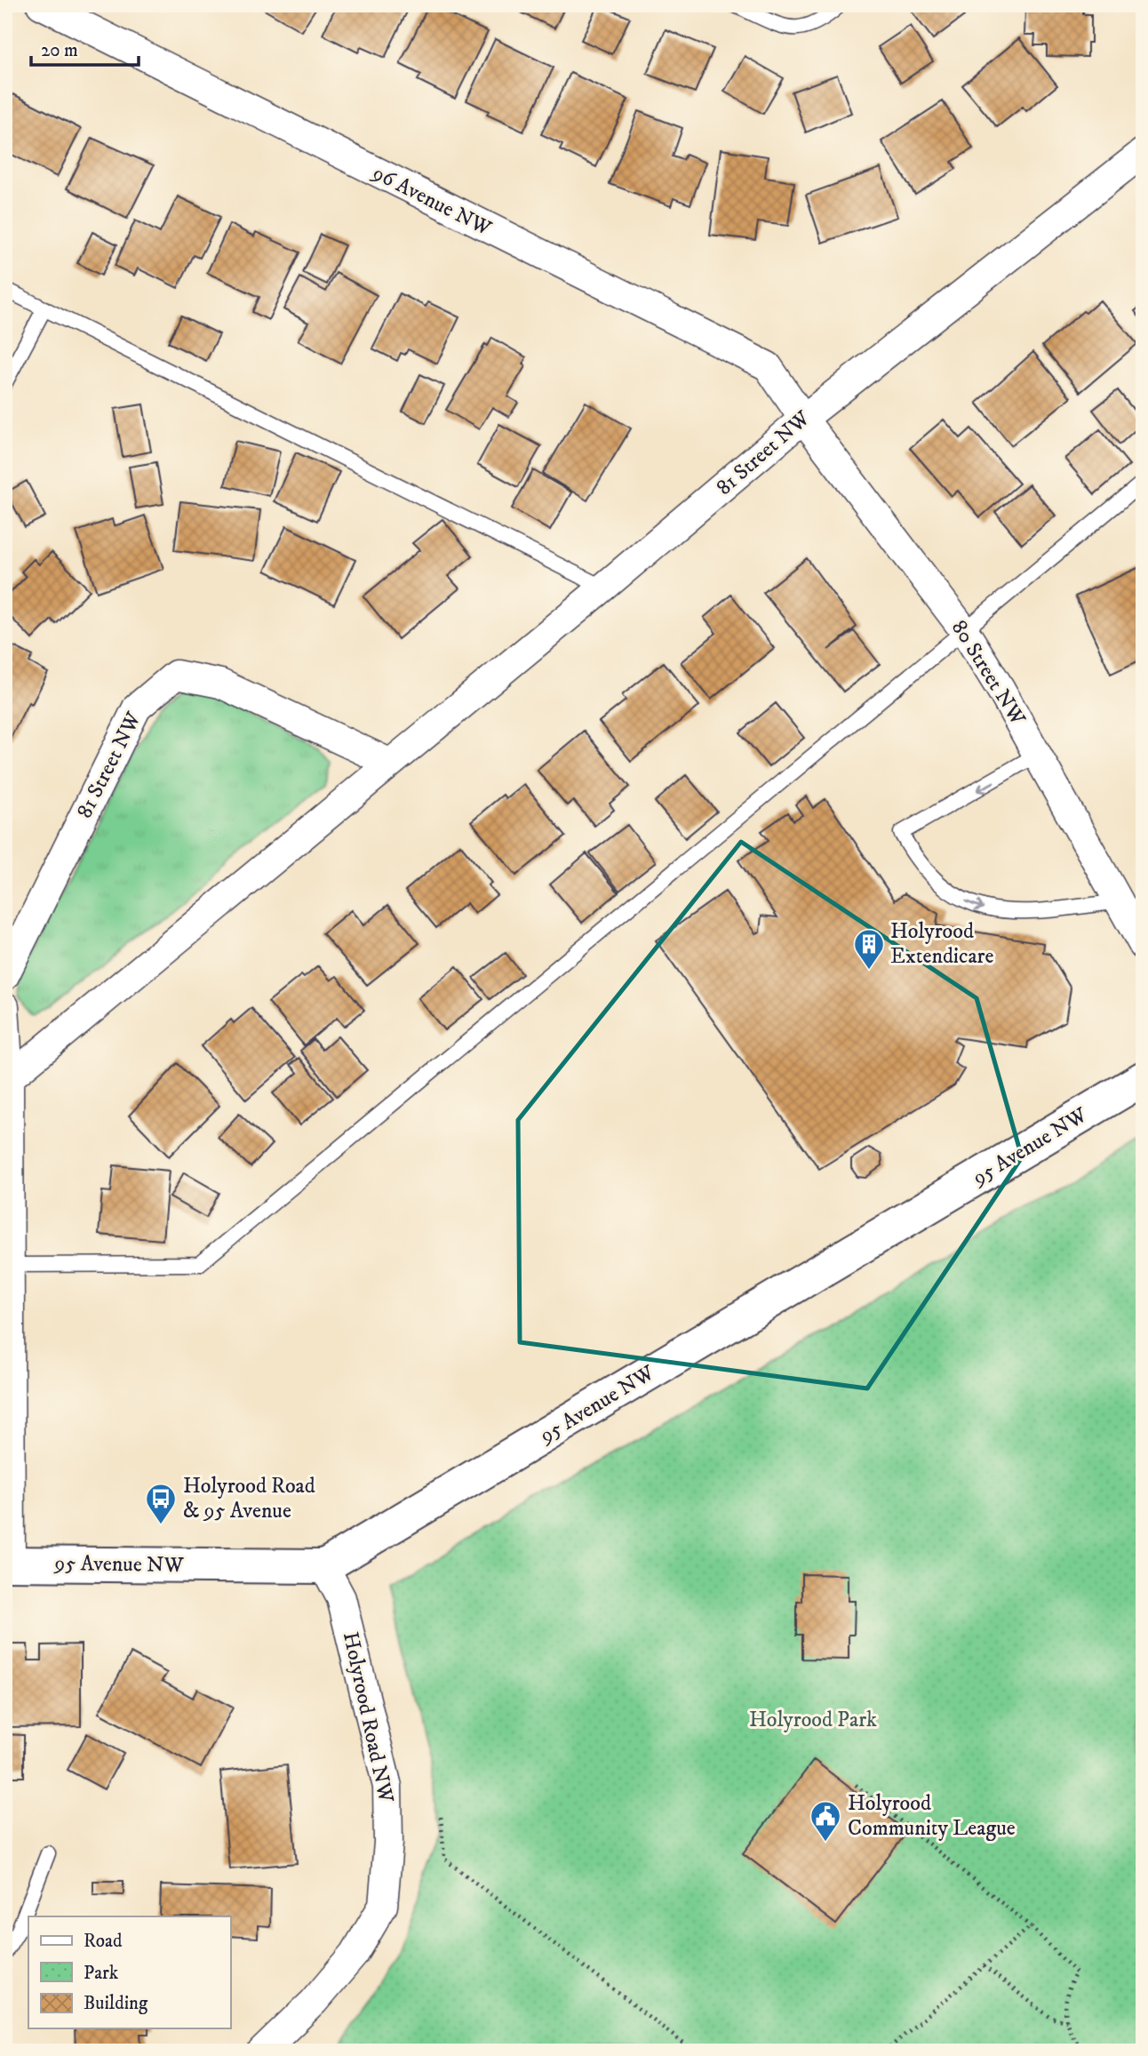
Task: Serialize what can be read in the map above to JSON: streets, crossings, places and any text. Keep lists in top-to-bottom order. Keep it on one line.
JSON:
{"streets":{"street":["96 Avenue NW","81 Street NW","80 Street NW","95 Avenue NW","Holyrood Road NW"]},"crossings":[["96 Avenue NW","81 Street NW"],["96 Avenue NW","80 Street NW"],["81 Street NW","80 Street NW"],["95 Avenue NW","Holyrood Road NW"]],"parks":["Holyrood Park"],"places":{"building":["Holyrood Extendicare"],"bus stop":["Holyrood Road & 95 Avenue"],"public building":["Holyrood Community League"]},"legend":["Road","Park","Building"],"scale_bar":"20 m"}
